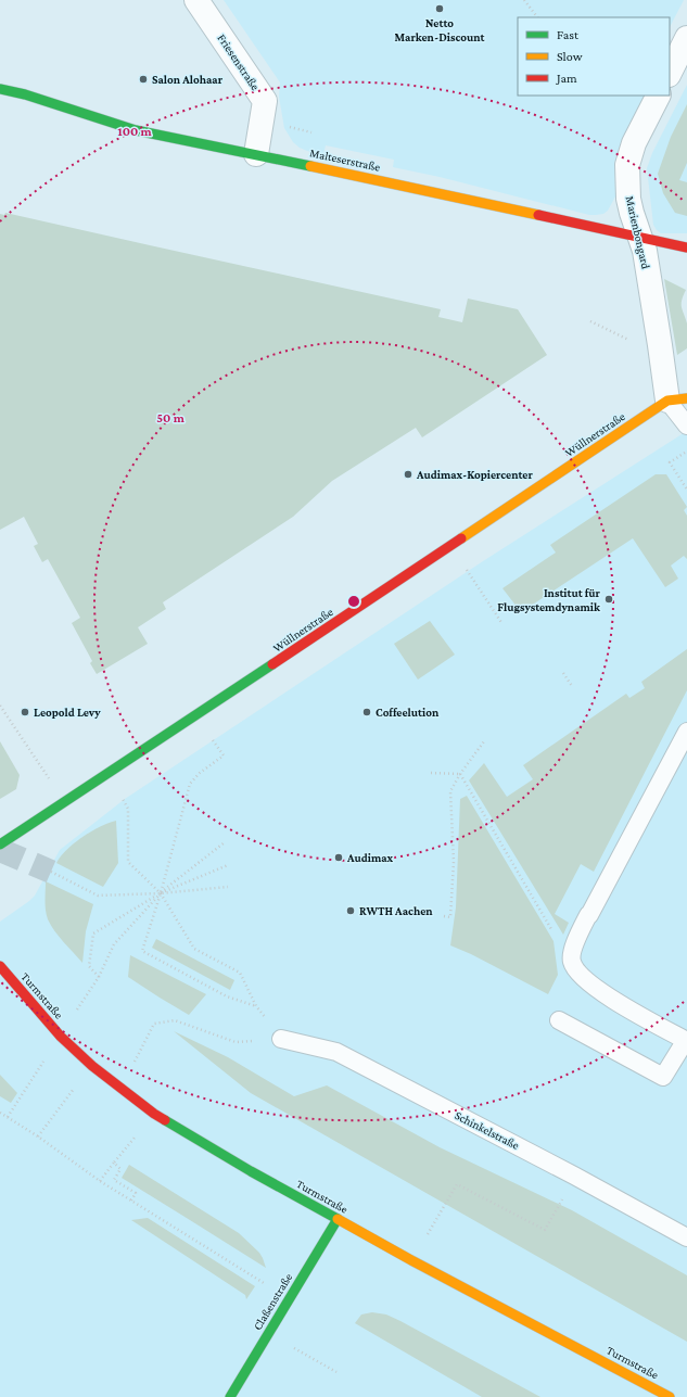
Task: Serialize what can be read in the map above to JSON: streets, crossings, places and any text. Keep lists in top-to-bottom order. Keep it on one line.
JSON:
{"streets":{"street":["Friesenstraße","Malteserstraße","Marienbongard","Wüllnerstraße","Turmstraße","Claßenstraße"],"lane":["Schinkelstraße"]},"crossings":[["Friesenstraße","Malteserstraße"],["Malteserstraße","Marienbongard"],["Marienbongard","Wüllnerstraße"],["Turmstraße","Claßenstraße"]],"places":["Netto Marken-Discount","Salon Alohaar","Audimax-Kopiercenter","Institut für Flugsystemdynamik","Leopold Levy","Coffeelution","Audimax","RWTH Aachen"],"legend":["Fast","Slow","Jam"],"rings":["100 m","50 m"]}
